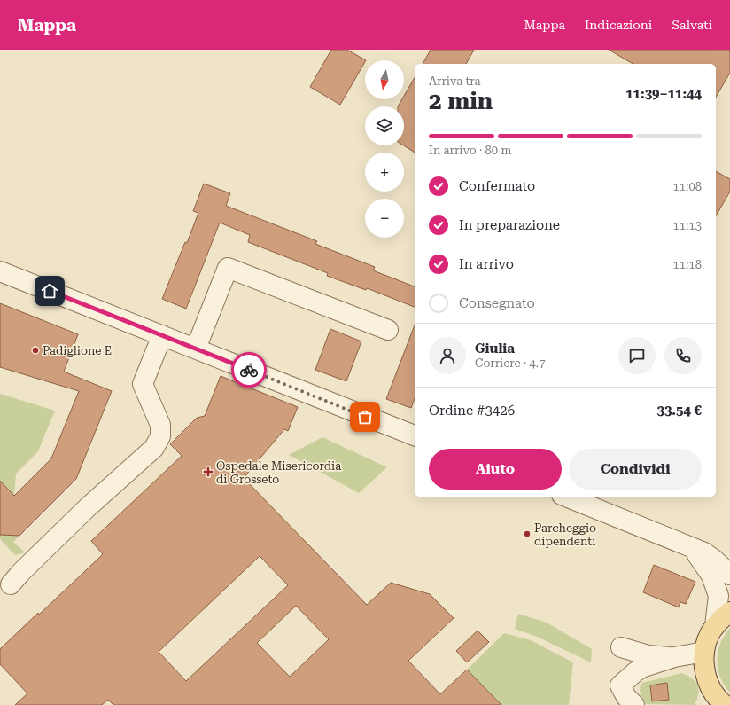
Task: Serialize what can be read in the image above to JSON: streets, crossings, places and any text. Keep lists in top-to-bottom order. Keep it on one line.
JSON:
{"places":{"other":["Padiglione E","Parcheggio dipendenti"],"health":["Ospedale Misericordia di Grosseto"]},"north":"bottom","page":{"header":"Mappa","nav":["Mappa","Indicazioni","Salvati"],"map_buttons":["+","−"],"heading":["2 min","Arriva tra","11:39–11:44"],"panel":["Giulia","Corriere · 4.7","Ordine #3426","33.54 €"],"bar":"In arrivo · 80 m","list":[["Confermato","11:08"],["In preparazione","11:13"],["In arrivo","11:18"],"Consegnato"],"buttons":["Aiuto","Condividi"]}}
